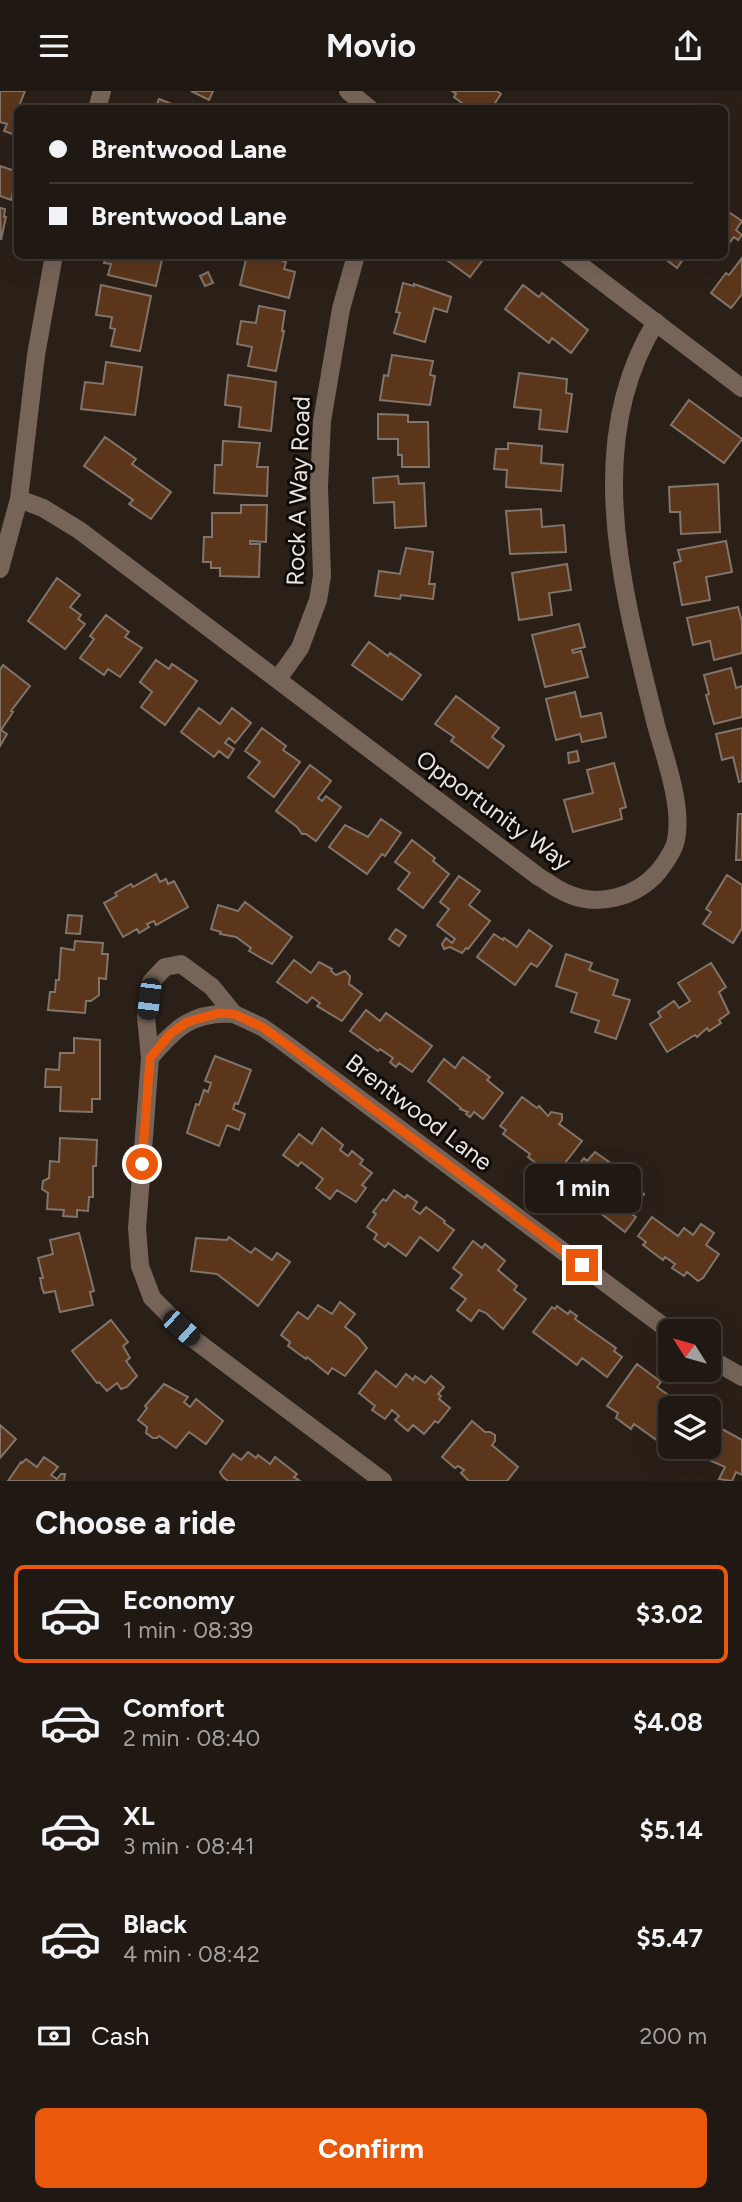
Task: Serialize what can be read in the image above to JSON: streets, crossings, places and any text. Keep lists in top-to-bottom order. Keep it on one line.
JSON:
{"streets":{"street":["Rock A Way Road","Opportunity Way","Brentwood Lane"]},"crossings":[["Rock A Way Road","Opportunity Way"]],"north":"top left","page":{"header":"Movio","banner":["Brentwood Lane","Brentwood Lane"],"bubble":"1 min","heading":"Choose a ride","list":[{"name":"Economy","note":"1 min · 08:39","value":"$3.02"},{"name":"Comfort","note":"2 min · 08:40","value":"$4.08"},{"name":"XL","note":"3 min · 08:41","value":"$5.14"},{"name":"Black","note":"4 min · 08:42","value":"$5.47"}],"pay":["Cash","200 m"],"buttons":"Confirm"}}
